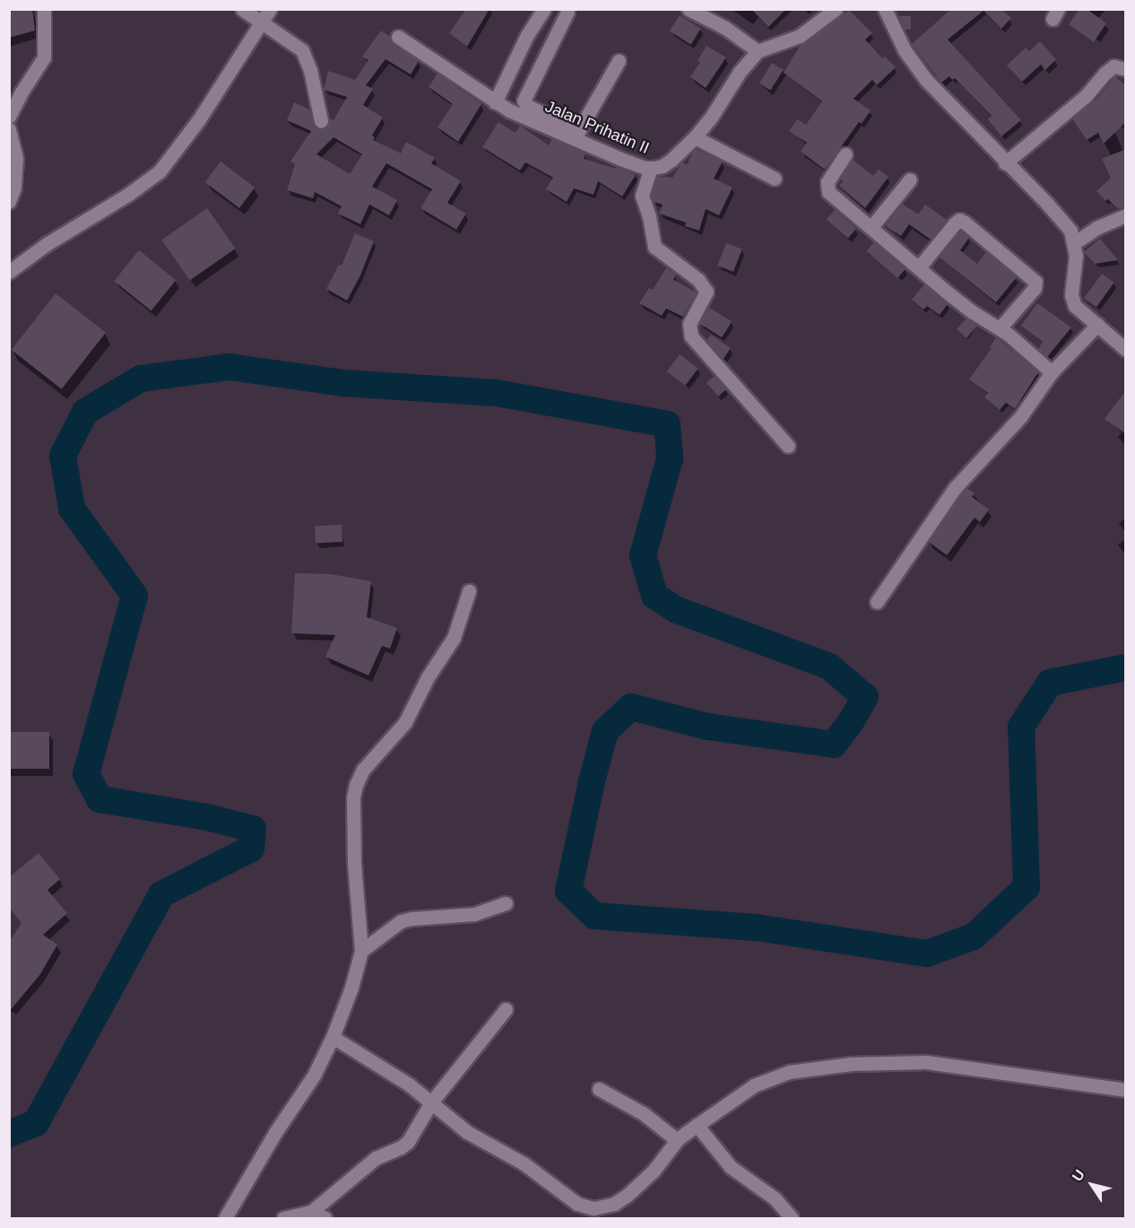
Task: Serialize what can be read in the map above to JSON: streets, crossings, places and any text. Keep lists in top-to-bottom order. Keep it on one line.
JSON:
{"streets":{"street":["Jalan Prihatin II"]},"north":"top left"}
